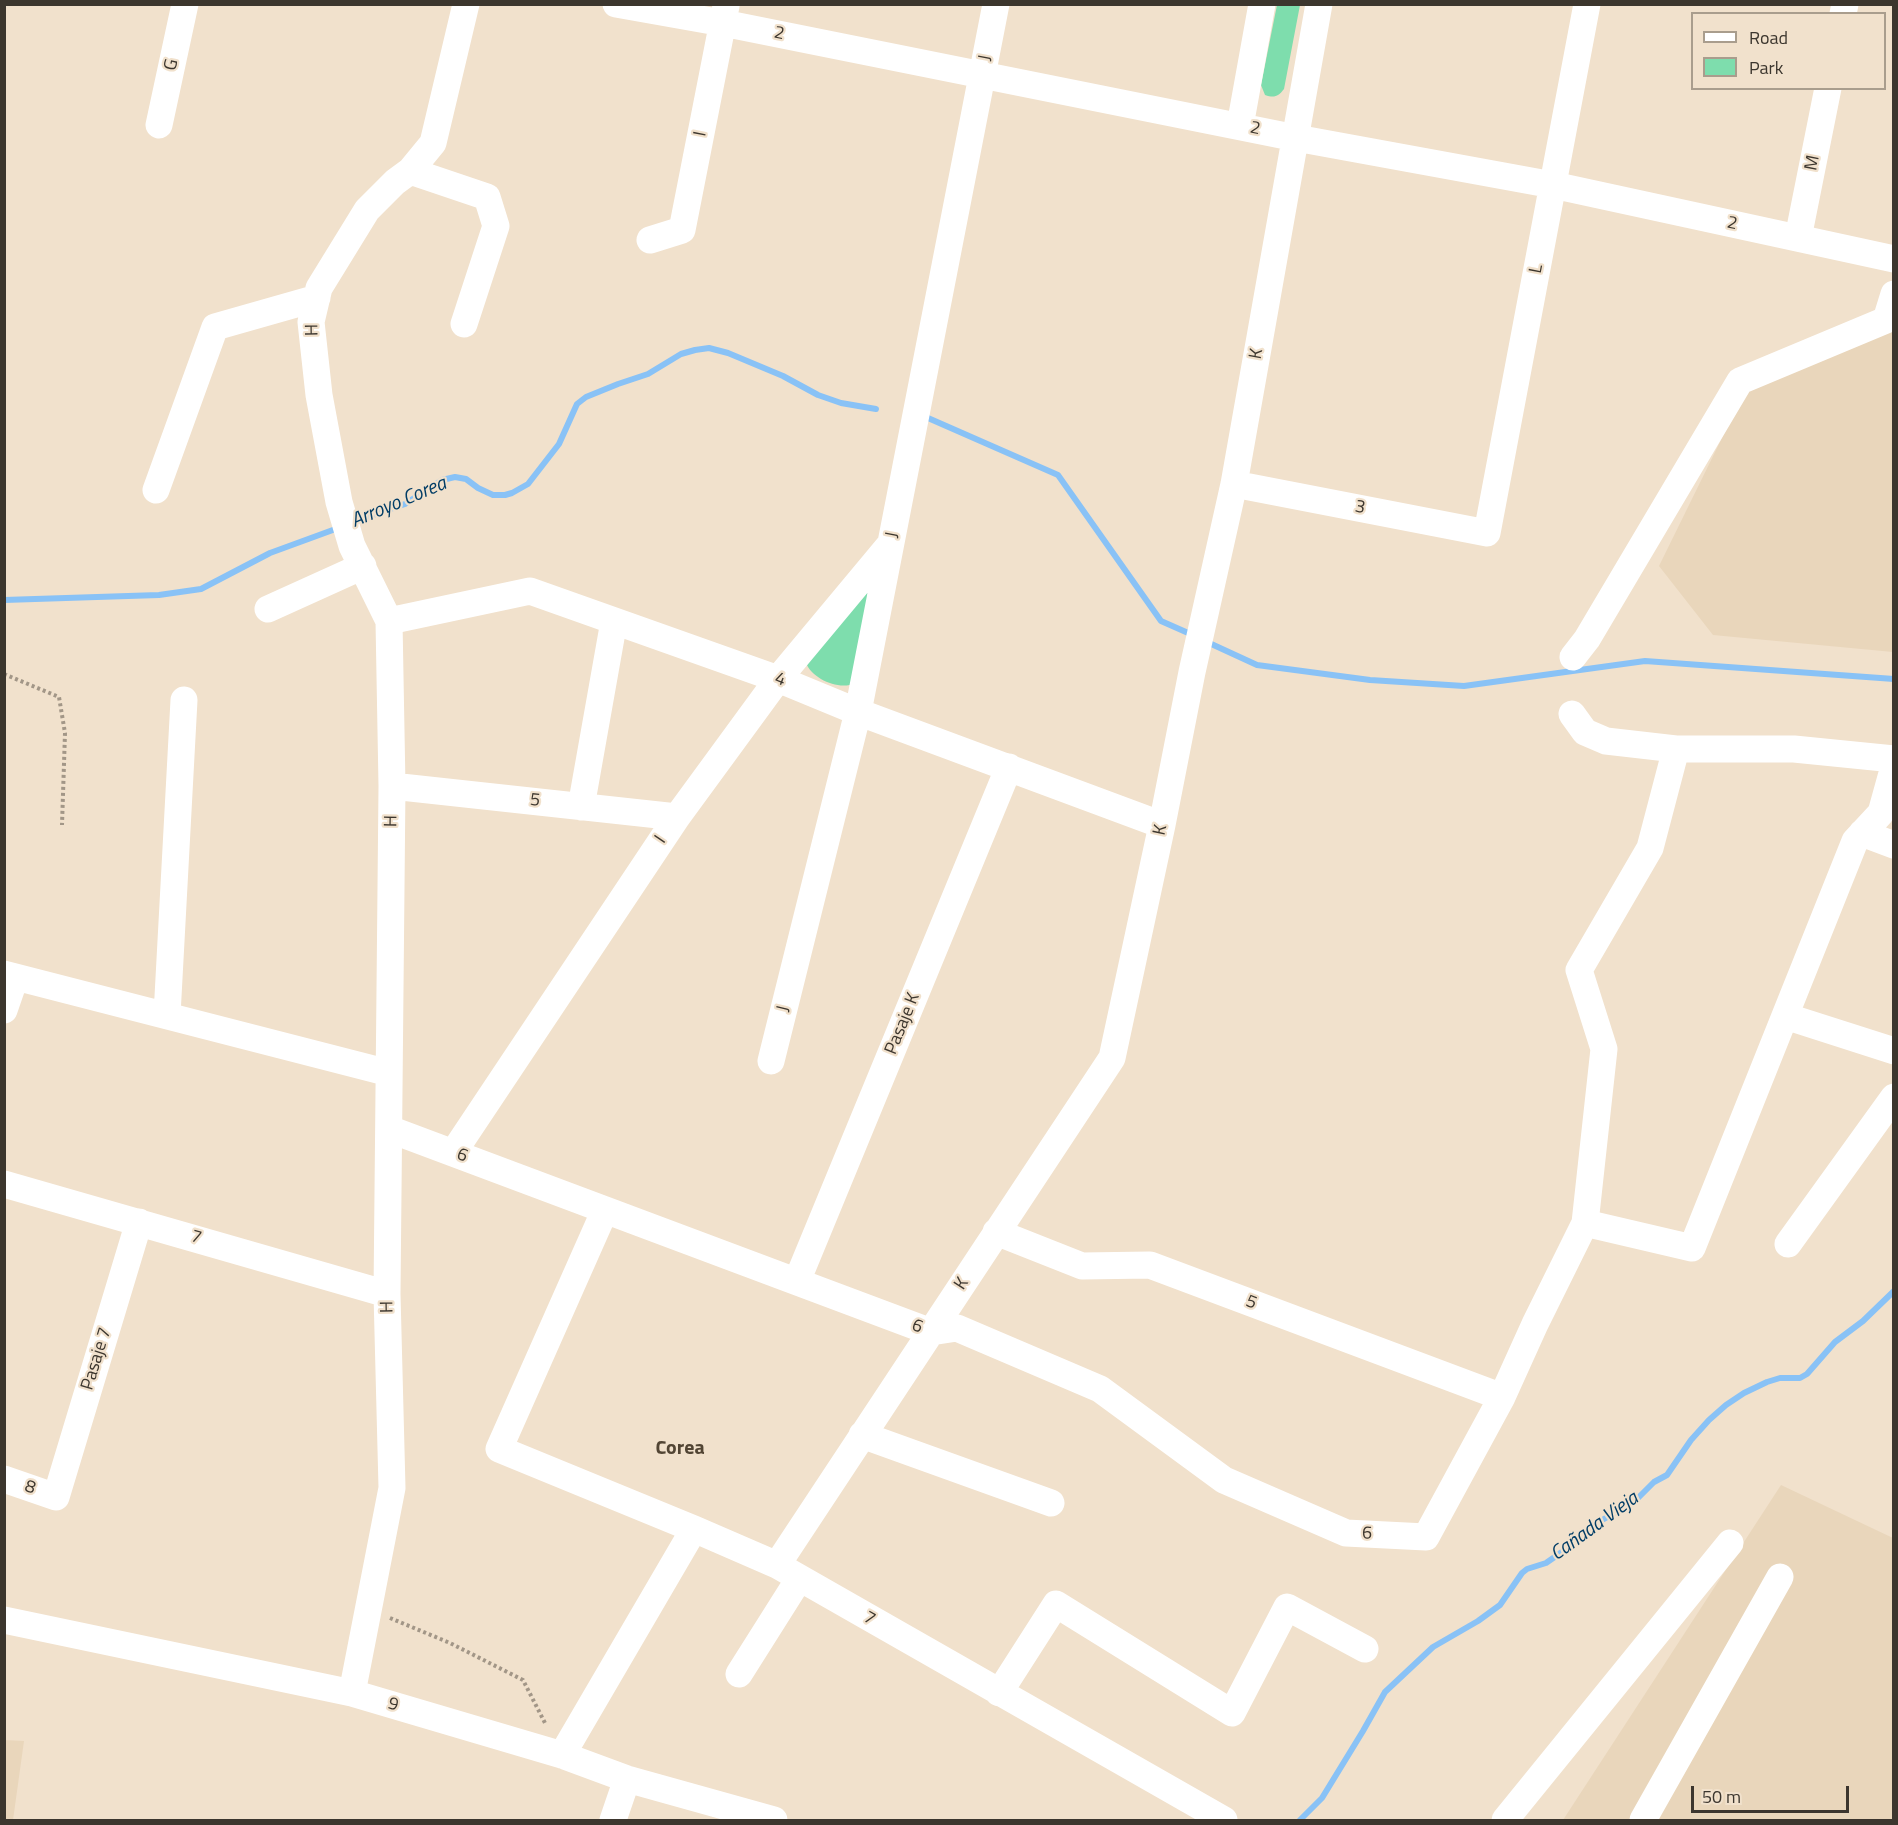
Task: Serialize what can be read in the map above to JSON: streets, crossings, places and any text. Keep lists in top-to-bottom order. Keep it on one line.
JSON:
{"streets":{"street":["2","J","G","I","M","L","H","K","3","4","5","Pasaje K","6","7","Pasaje 7","8","9"]},"crossings":[["2","J"],["2","I"],["2","M"],["2","L"],["2","K"],["J","I"],["J","4"],["I","4"],["I","5"],["I","6"],["L","3"],["H","4"],["H","5"],["H","6"],["H","7"],["H","9"],["K","3"],["K","4"],["K","5"],["K","6"],["K","7"],["4","Pasaje K"],["5","6"],["Pasaje K","6"],["6","7"],["7","Pasaje 7"],["Pasaje 7","8"]],"districts":["Corea"],"water":["Arroyo Corea","Cañada Vieja"],"legend":["Road","Park"],"scale_bar":"50 m"}
